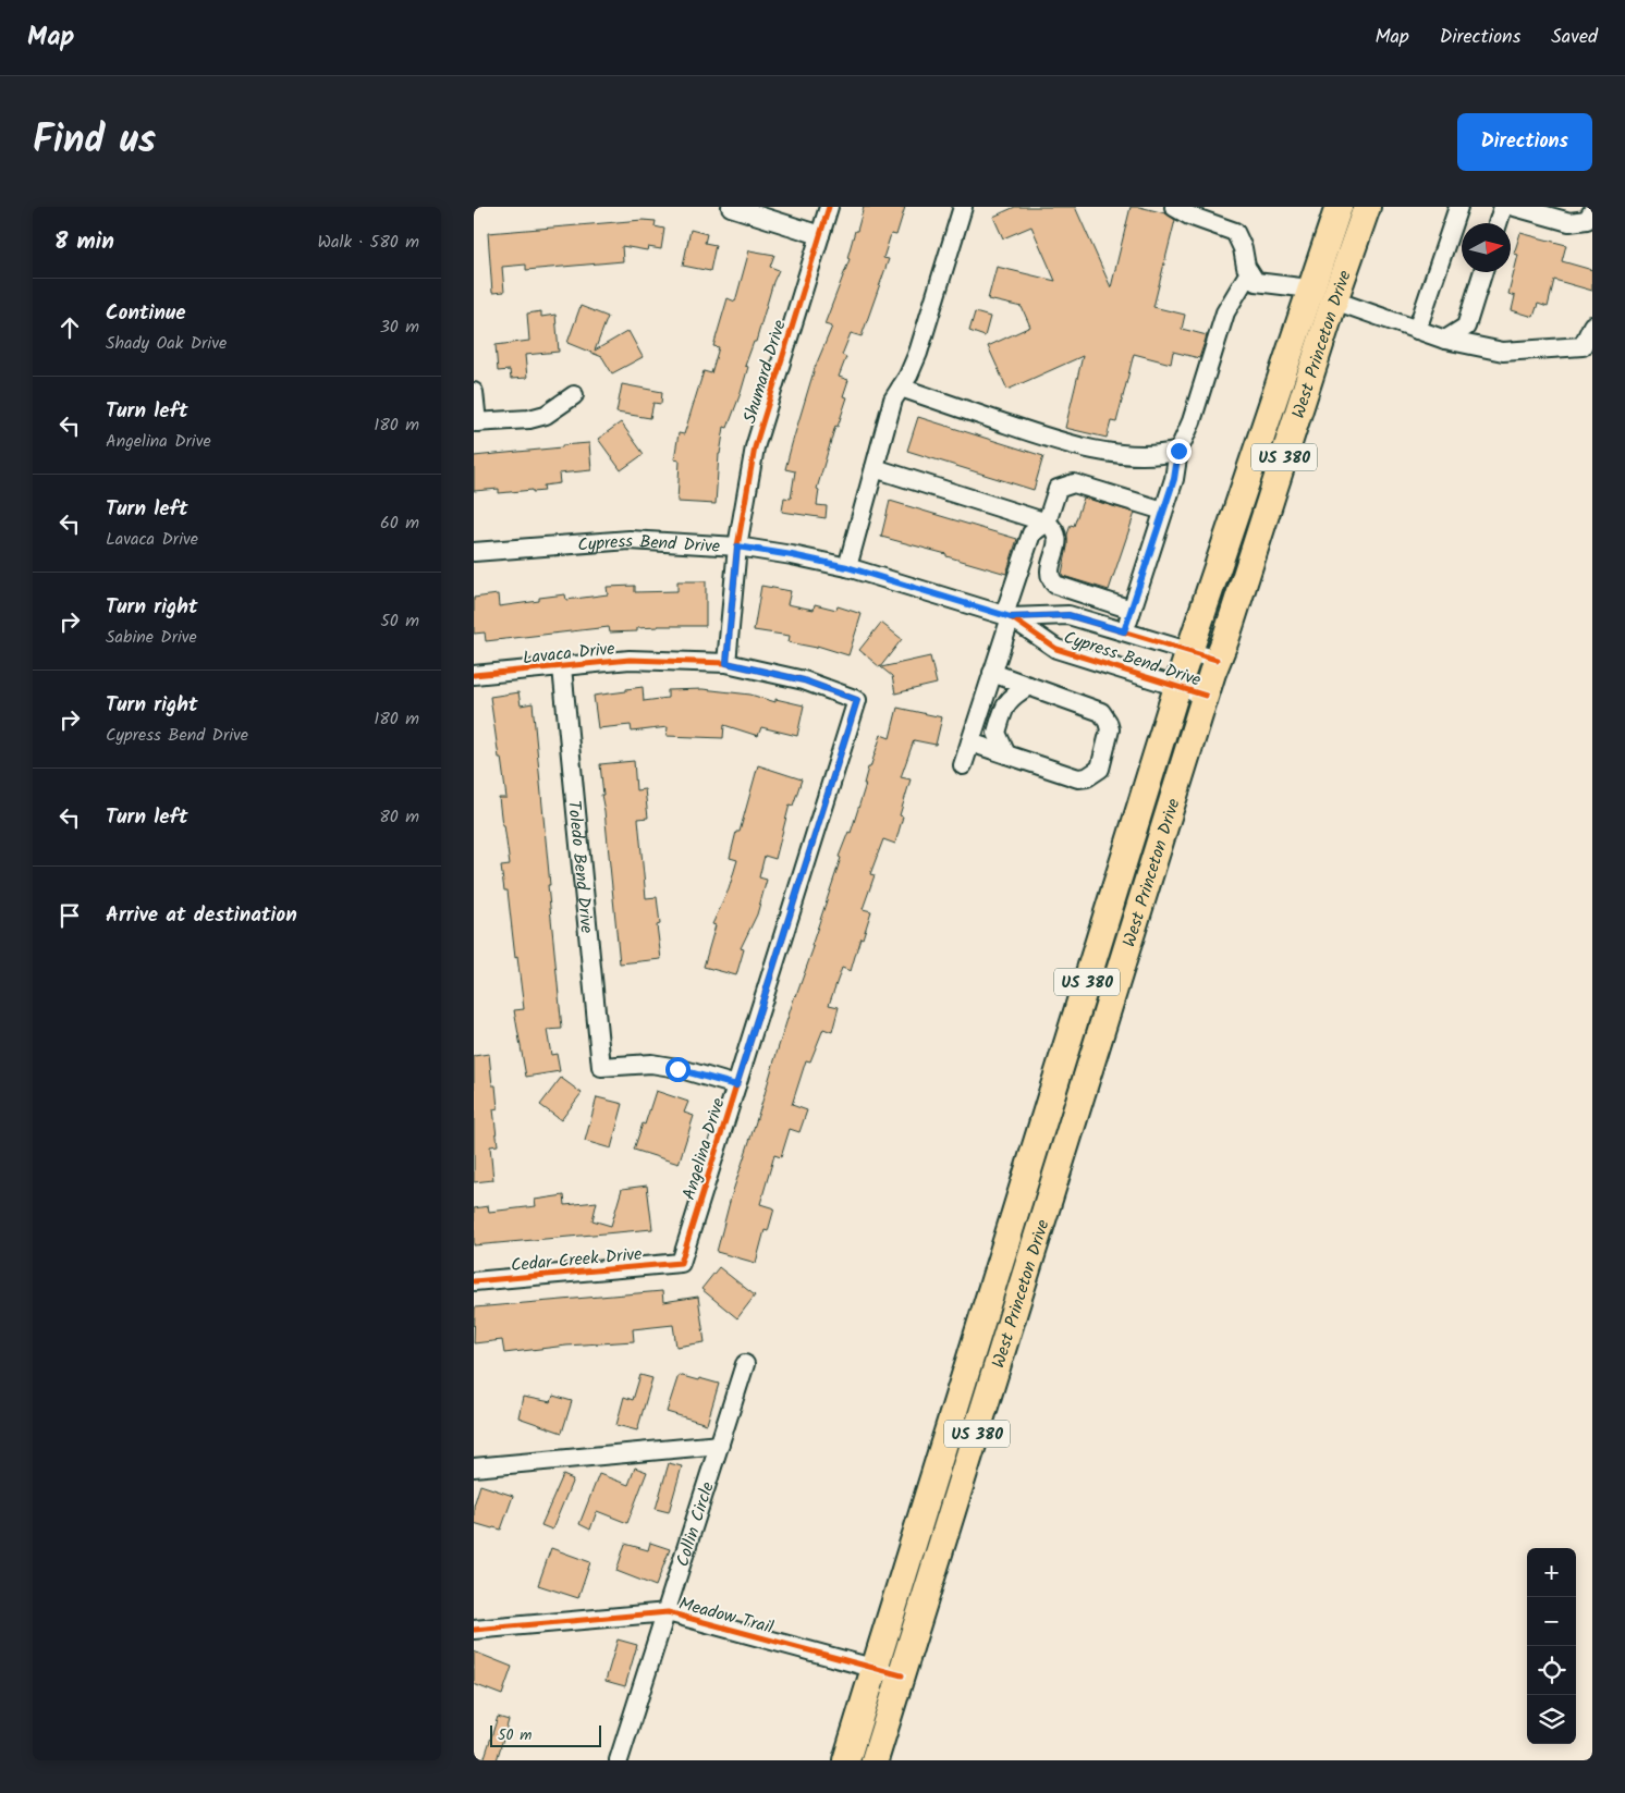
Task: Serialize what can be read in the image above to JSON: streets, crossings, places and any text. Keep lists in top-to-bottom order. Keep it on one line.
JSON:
{"streets":{"highway":["West Princeton Drive","US 380"],"street":["Shumard Drive","Cypress Bend Drive","Lavaca Drive","Toledo Bend Drive","Angelina Drive","Cedar Creek Drive","Collin Circle","Meadow Trail"]},"crossings":[["West Princeton Drive","Cypress Bend Drive"],["West Princeton Drive","Meadow Trail"],["Shumard Drive","Cypress Bend Drive"],["Shumard Drive","Lavaca Drive"],["Lavaca Drive","Toledo Bend Drive"],["Lavaca Drive","Angelina Drive"],["Toledo Bend Drive","Angelina Drive"],["Angelina Drive","Cedar Creek Drive"],["Collin Circle","Meadow Trail"]],"scale_bar":"50 m","north":"right","page":{"header":"Map","nav":["Map","Directions","Saved"],"title":"Find us","buttons":"Directions","heading":["8 min","Walk · 580 m"],"list":[["Continue","Shady Oak Drive","30 m"],["Turn left","Angelina Drive","180 m"],["Turn left","Lavaca Drive","60 m"],["Turn right","Sabine Drive","50 m"],["Turn right","Cypress Bend Drive","180 m"],["Turn left","80 m"],"Arrive at destination"],"map_buttons":["+","−"],"scale":"50 m"}}
